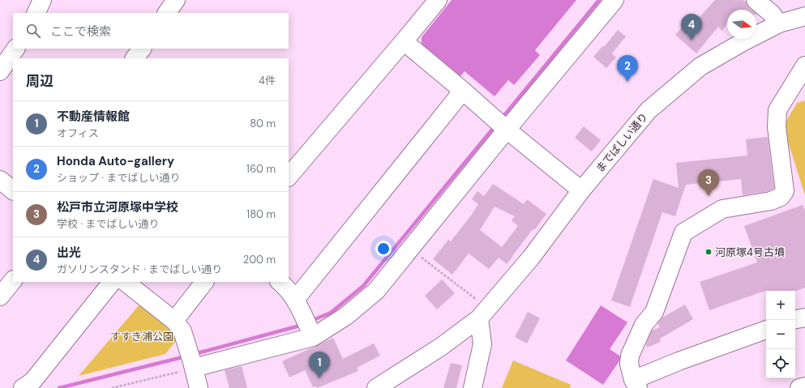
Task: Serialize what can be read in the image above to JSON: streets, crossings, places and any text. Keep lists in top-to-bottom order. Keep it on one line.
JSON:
{"streets":{"street":["までばしい通り"]},"parks":["すすき浦公園"],"places":["河原塚4号古墳"],"north":"right","page":{"search":"ここで検索","pins":["4","2","3","1"],"heading":["周辺","4件"],"list":[{"mark":"1","name":"不動産情報館","note":"オフィス","value":"80 m"},{"mark":"2","name":"Honda Auto-gallery","note":"ショップ · までばしい通り","value":"160 m"},{"mark":"3","name":"松戸市立河原塚中学校","note":"学校 · までばしい通り","value":"180 m"},{"mark":"4","name":"出光","note":"ガソリンスタンド · までばしい通り","value":"200 m"}],"map_buttons":["+","−"]}}
